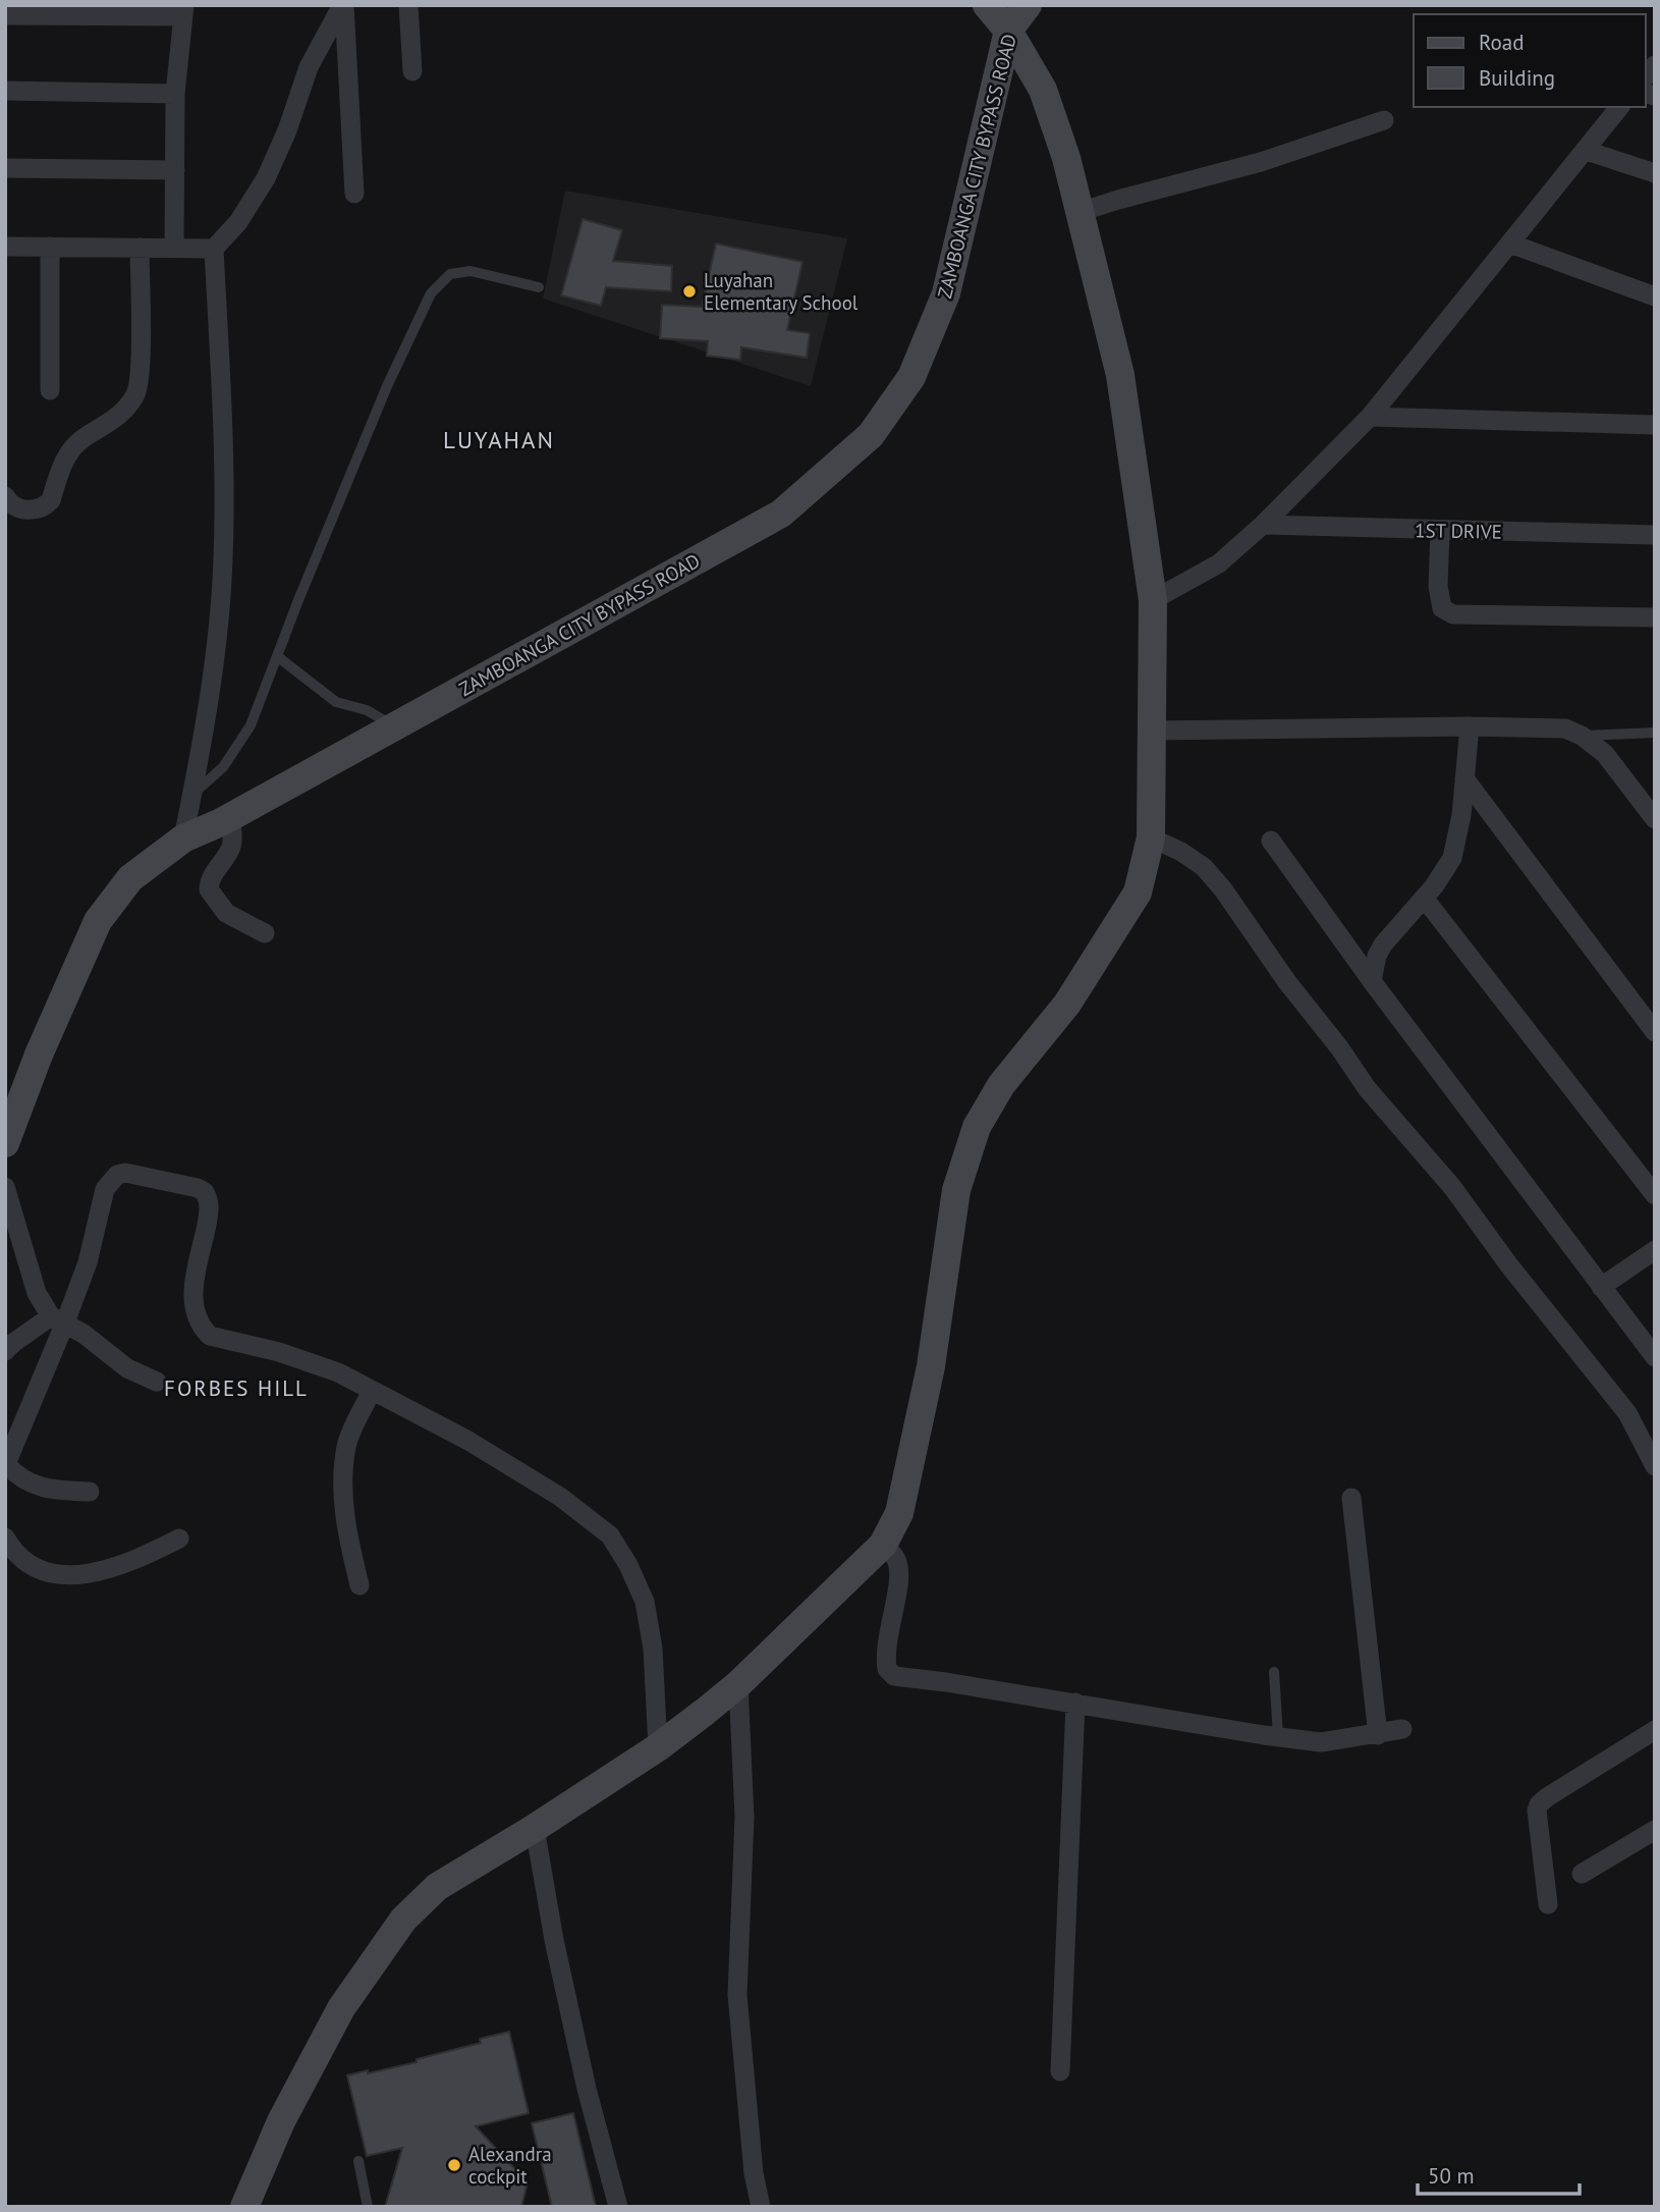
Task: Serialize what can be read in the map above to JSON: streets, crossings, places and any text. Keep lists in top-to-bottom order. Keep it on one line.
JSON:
{"streets":{"street":["ZAMBOANGA CITY BYPASS ROAD","1ST DRIVE"]},"districts":["LUYAHAN","FORBES HILL"],"places":["Luyahan Elementary School","Alexandra cockpit"],"legend":["Road","Building"],"scale_bar":"50 m"}
